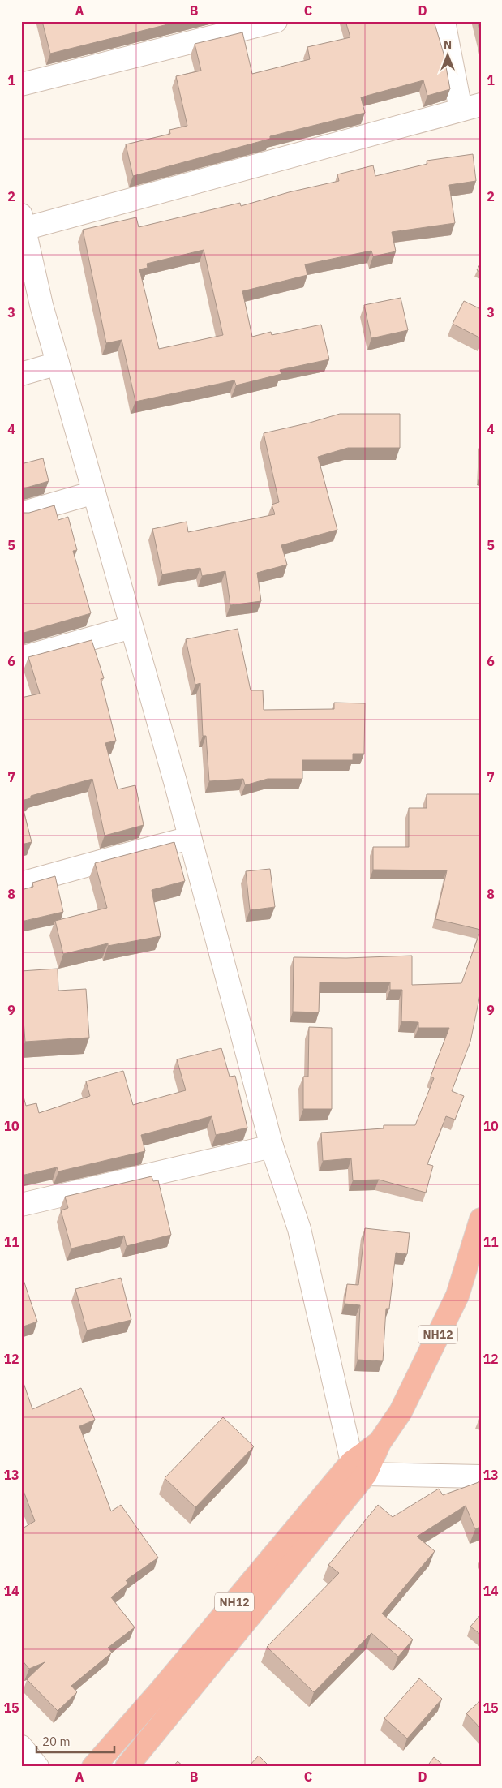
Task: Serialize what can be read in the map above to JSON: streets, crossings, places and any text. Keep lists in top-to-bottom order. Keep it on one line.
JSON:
{"streets":{"highway":["NH12"]},"scale_bar":"20 m","north":"top","grid":{"columns":["A","B","C","D"],"rows":["1","2","3","4","5","6","7","8","9","10","11","12","13","14","15"]}}
